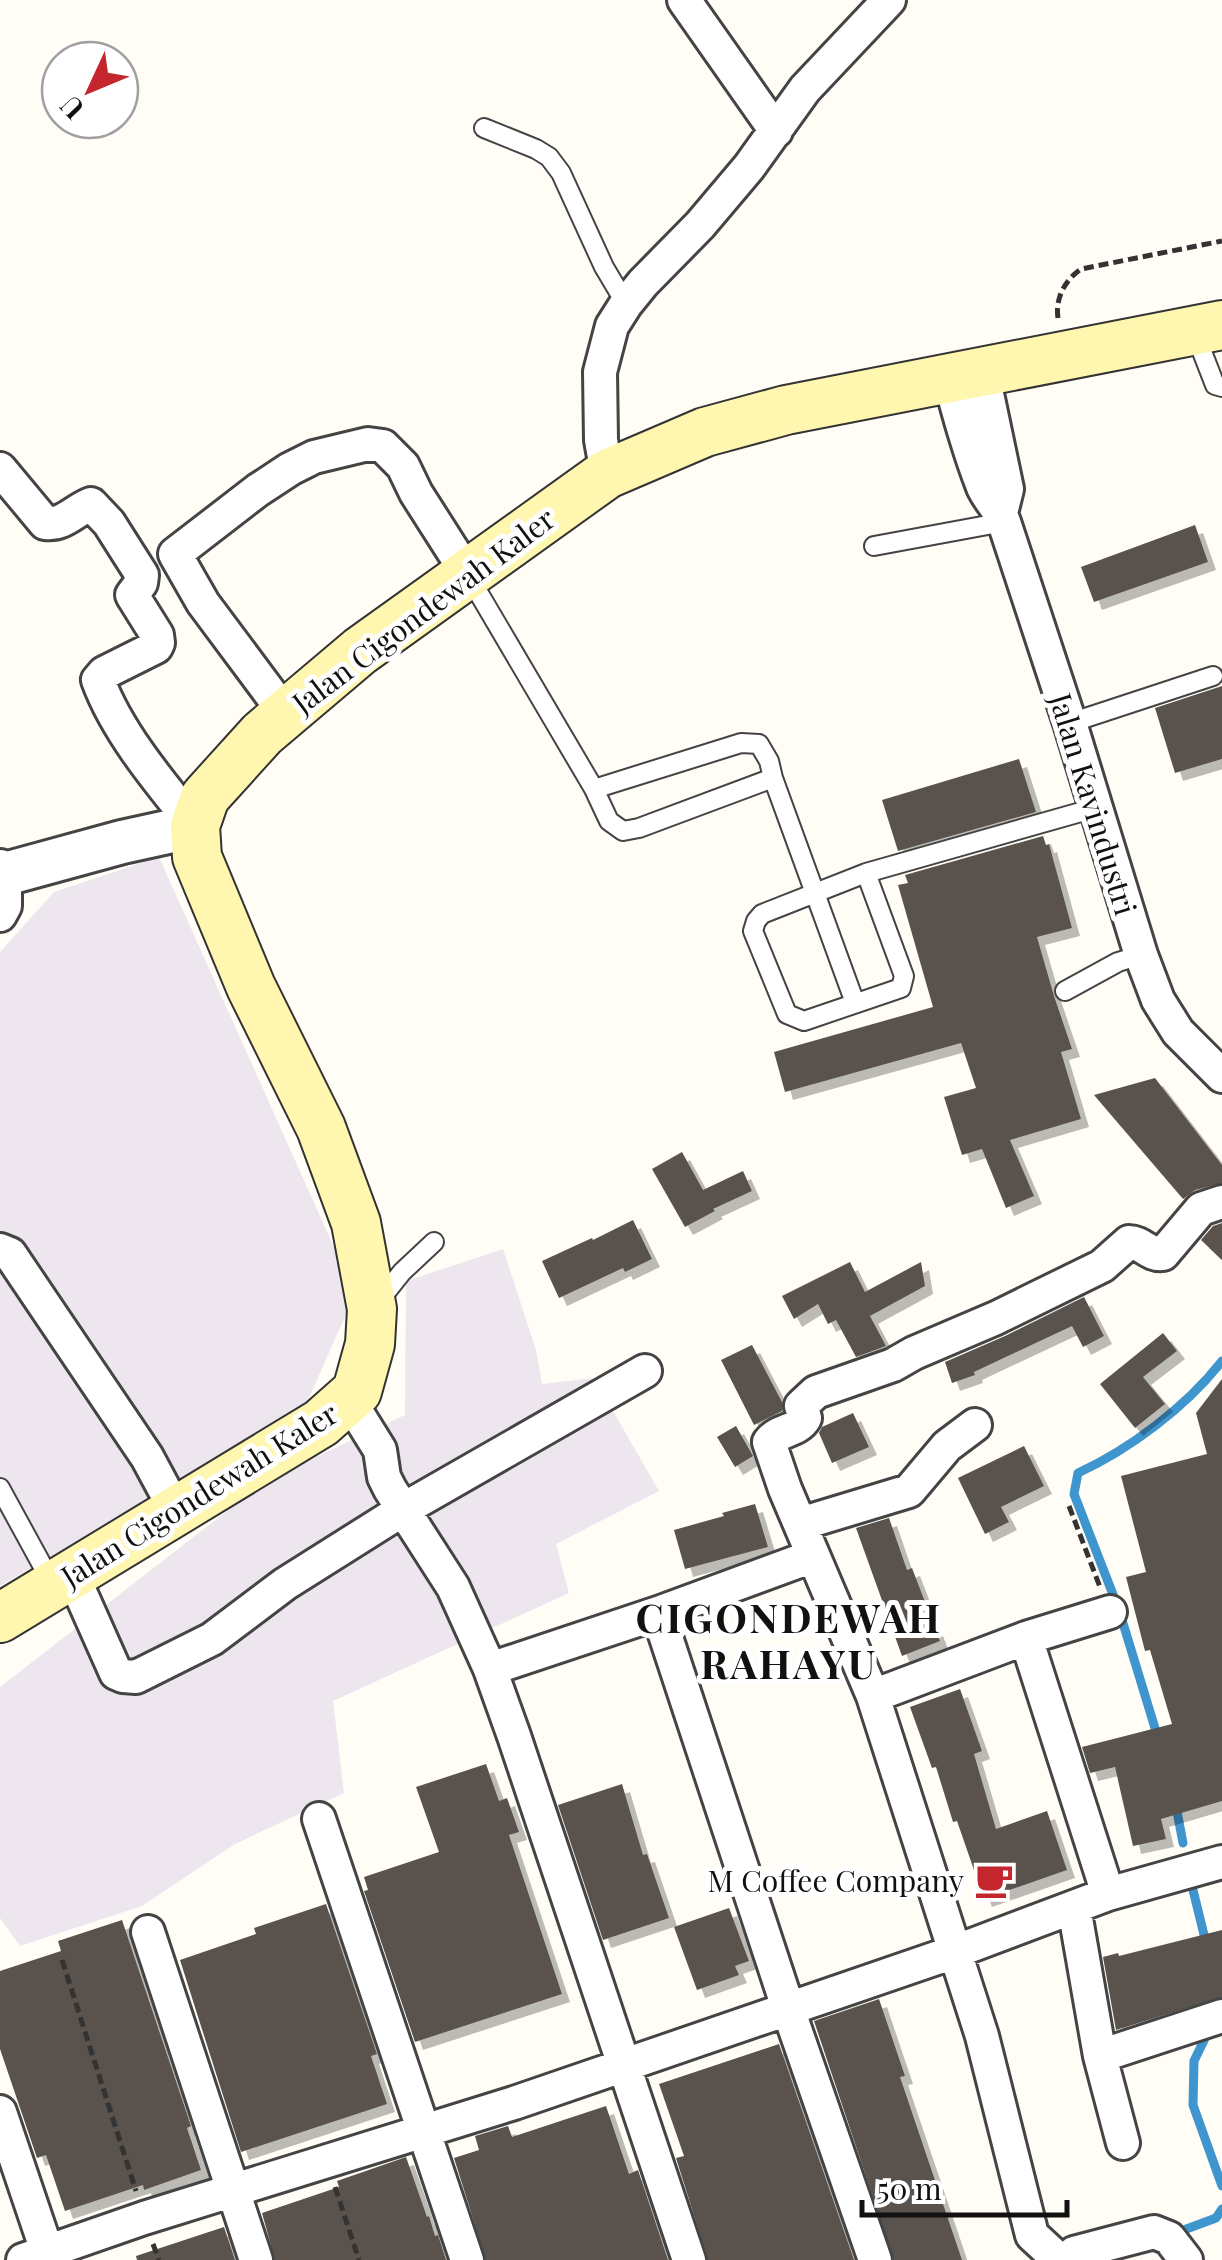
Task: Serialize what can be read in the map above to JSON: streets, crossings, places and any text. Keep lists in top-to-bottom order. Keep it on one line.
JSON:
{"streets":{"main road":["Jalan Cigondewah Kaler"],"street":["Jalan Kavindustri"]},"crossings":[["Jalan Cigondewah Kaler","Jalan Kavindustri"]],"districts":["CIGONDEWAH RAHAYU"],"places":{"cafe":["M Coffee Company"]},"scale_bar":"50 m","north":"bottom left"}
